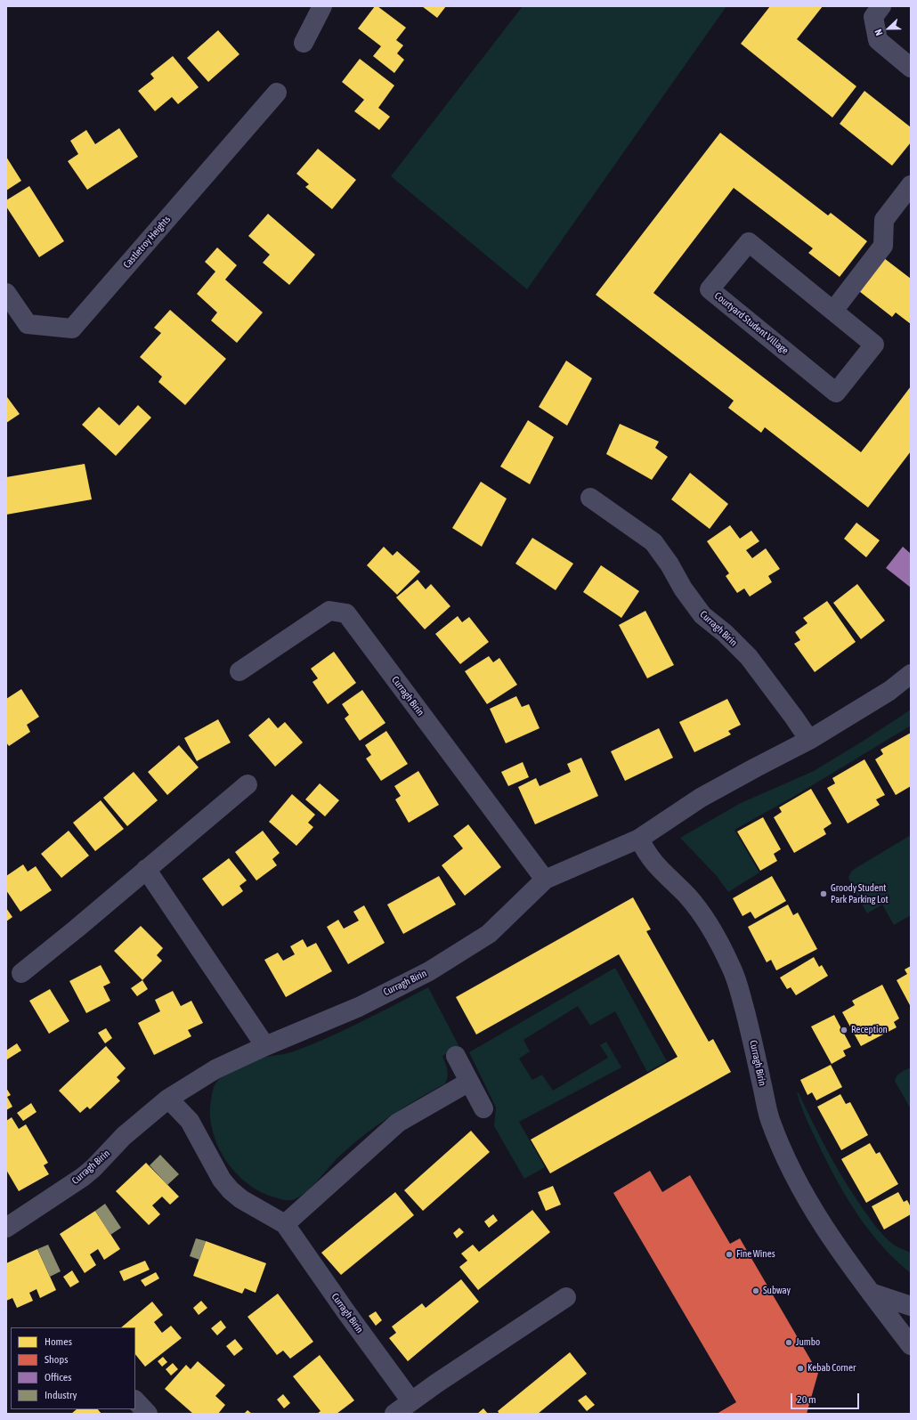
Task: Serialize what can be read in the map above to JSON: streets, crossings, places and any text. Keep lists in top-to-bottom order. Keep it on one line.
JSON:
{"streets":{"street":["Castletroy Heights","Courtyard Student Village","Curragh Birin"]},"places":["Groody Student Park Parking Lot","Reception","Fine Wines","Subway","Jumbo","Kebab Corner"],"legend":["Homes","Shops","Offices","Industry"],"scale_bar":"20 m","north":"left"}
